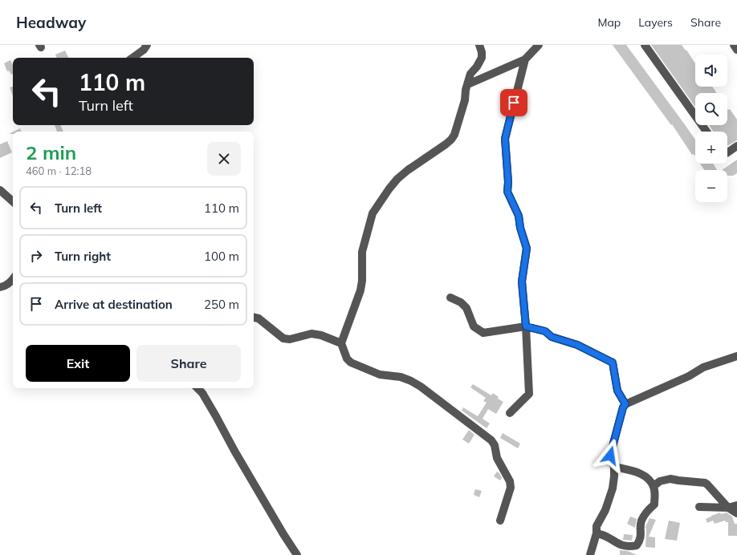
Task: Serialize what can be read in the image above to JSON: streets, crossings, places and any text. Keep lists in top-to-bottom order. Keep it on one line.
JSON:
{"page":{"header":"Headway","nav":["Map","Layers","Share"],"map_buttons":["+","−"],"turn":["110 m","Turn left"],"heading":["2 min","460 m · 12:18"],"list":[{"name":"Turn left","value":"110 m"},{"name":"Turn right","value":"100 m"},{"name":"Arrive at destination","value":"250 m"}],"buttons":["Exit","Share"]}}
